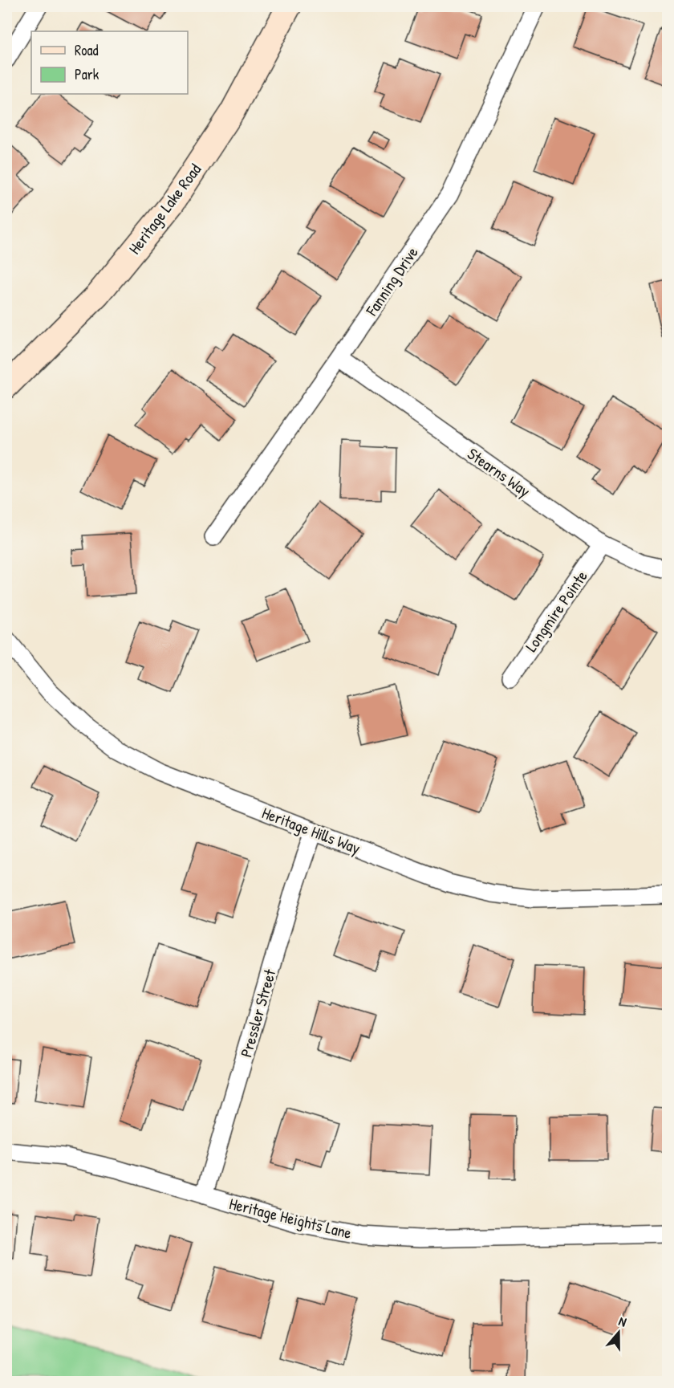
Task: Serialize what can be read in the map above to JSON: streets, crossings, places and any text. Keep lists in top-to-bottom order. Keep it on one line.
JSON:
{"streets":{"main road":["Heritage Lake Road"],"street":["Fanning Drive","Stearns Way","Longmire Pointe","Heritage Hills Way","Pressler Street","Heritage Heights Lane"]},"crossings":[["Fanning Drive","Stearns Way"],["Stearns Way","Longmire Pointe"],["Heritage Hills Way","Pressler Street"],["Pressler Street","Heritage Heights Lane"]],"legend":["Road","Park"],"north":"top"}
